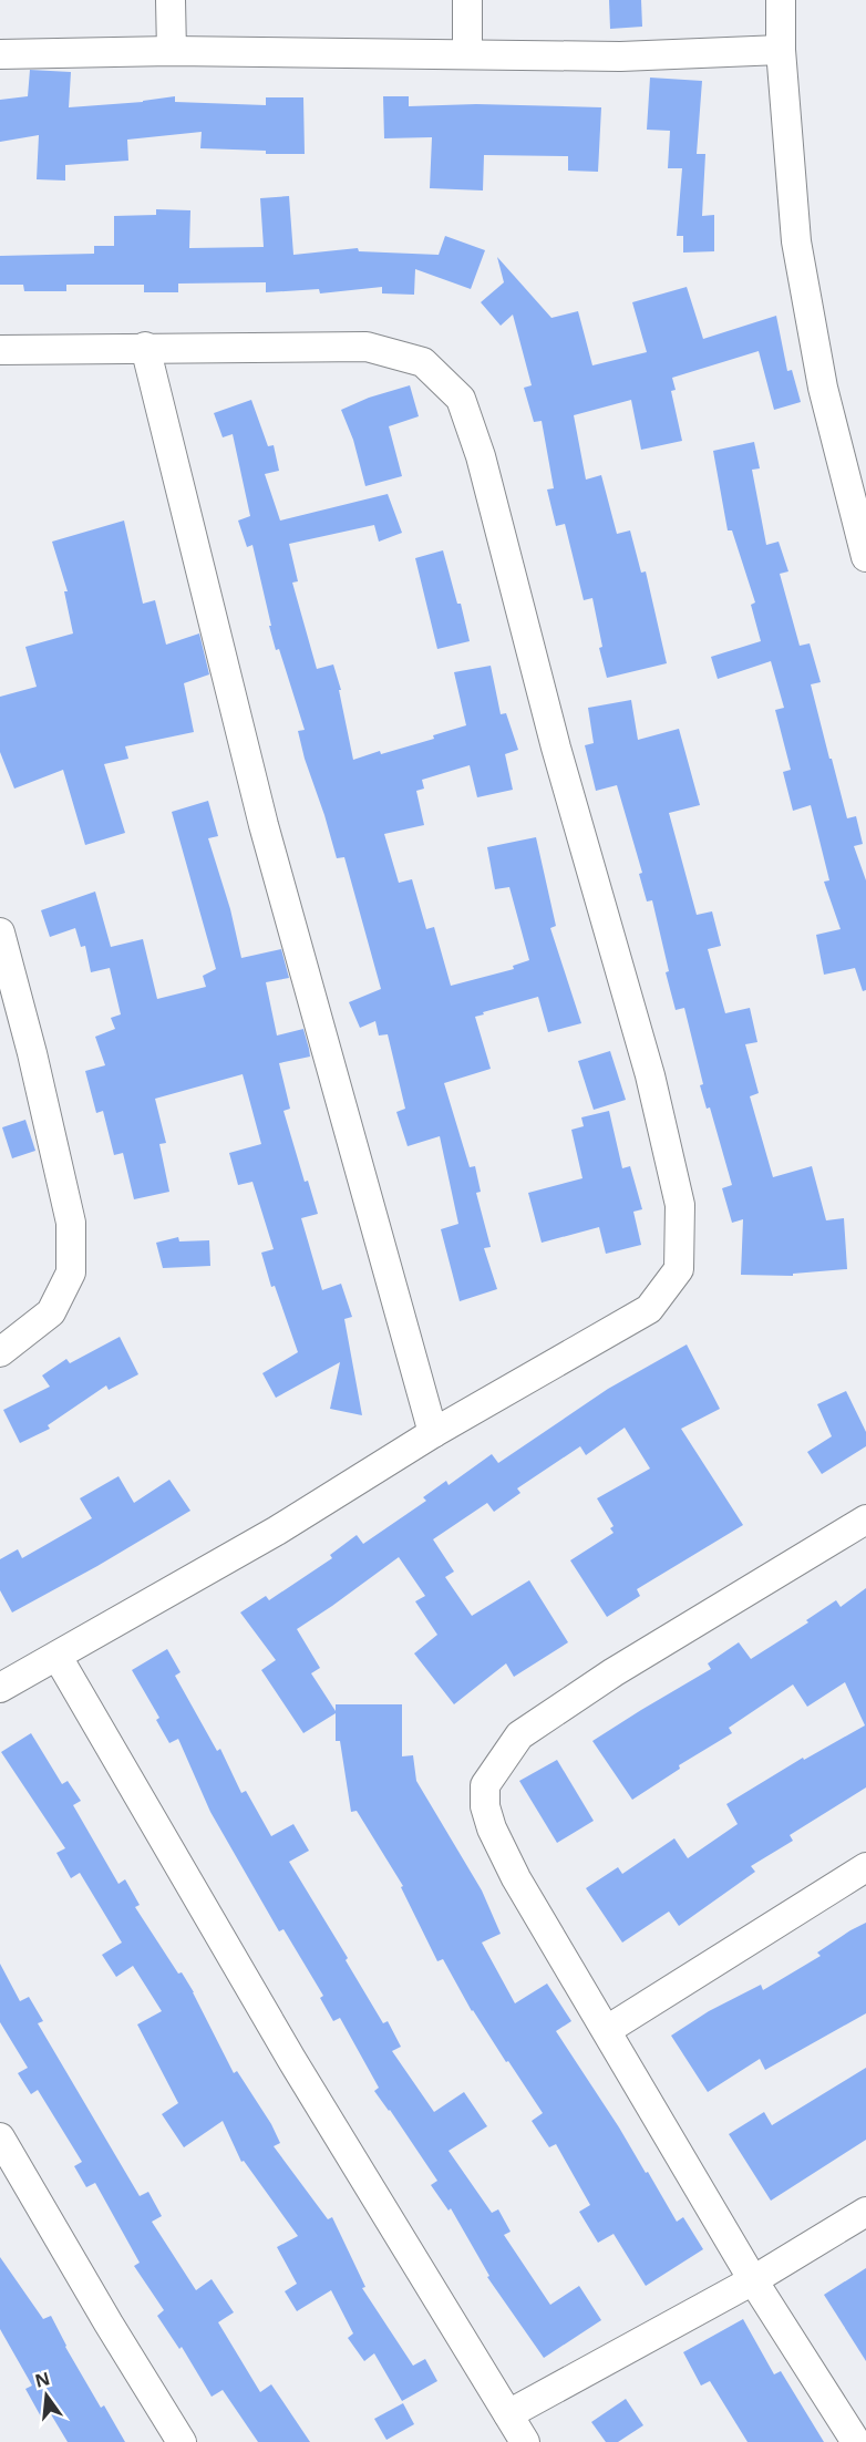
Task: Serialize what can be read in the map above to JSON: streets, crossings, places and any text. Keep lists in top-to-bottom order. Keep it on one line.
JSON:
{"north":"top"}
